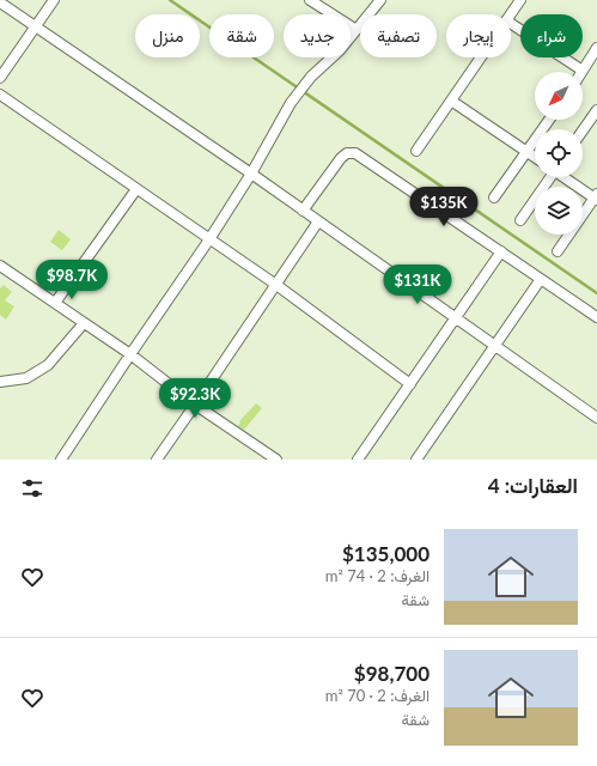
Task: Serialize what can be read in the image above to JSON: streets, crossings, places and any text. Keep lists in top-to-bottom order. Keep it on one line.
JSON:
{"north":"bottom left","page":{"chip":["شراء","إيجار","تصفية","جديد","شقة","منزل"],"price":["$135K","$98.7K","$131K","$92.3K"],"heading":"العقارات: 4","list":[{"name":"$135,000","note":"الغرف: 2 · 74 m² · شقة"},{"name":"$98,700","note":"الغرف: 2 · 70 m² · شقة"}]}}
